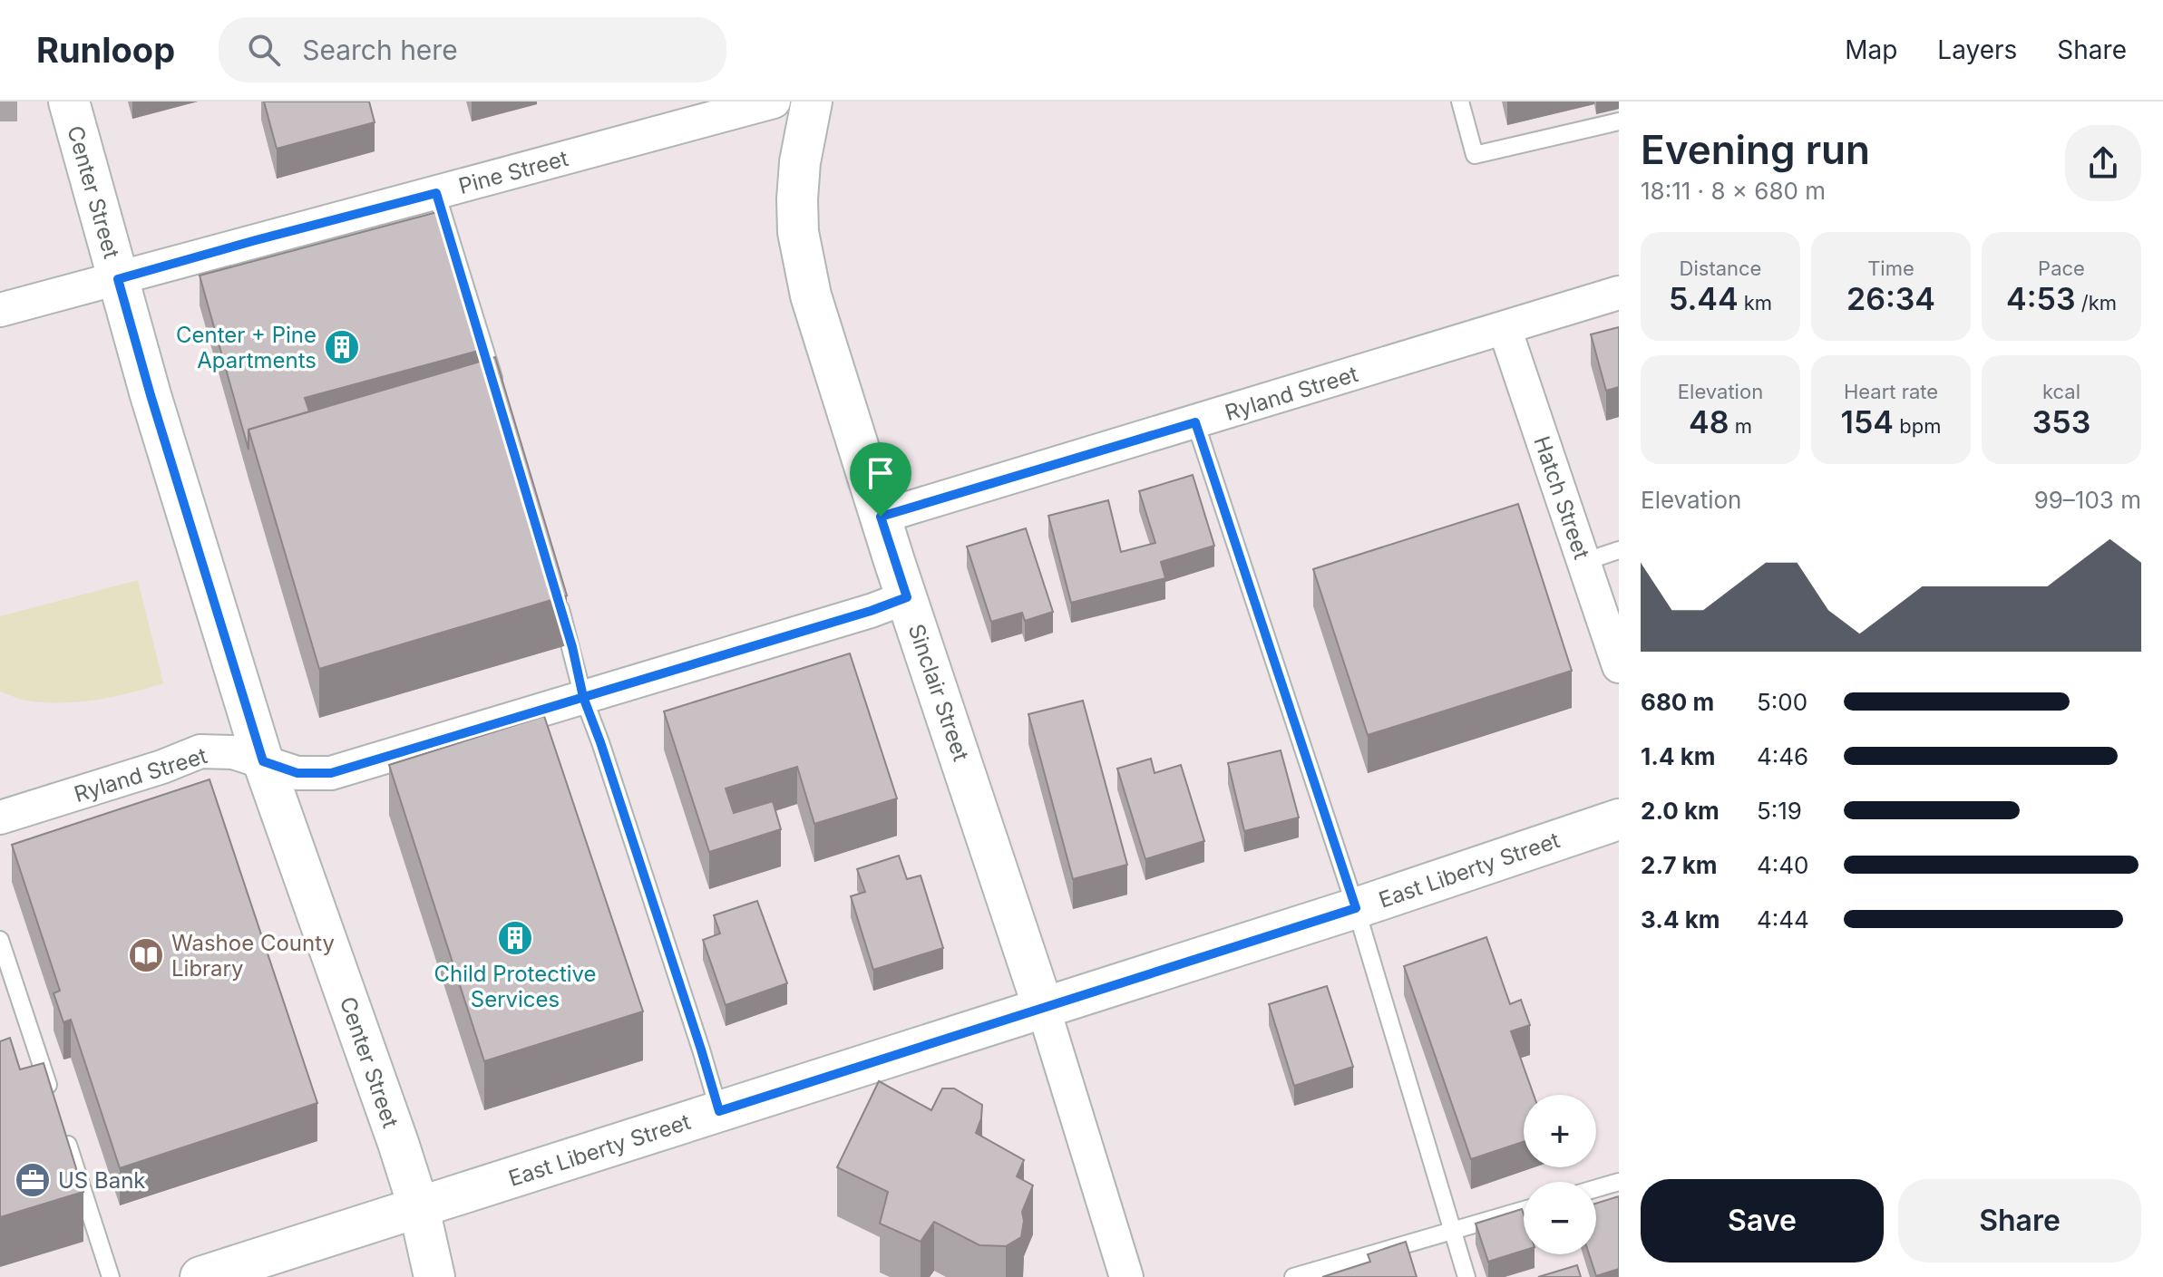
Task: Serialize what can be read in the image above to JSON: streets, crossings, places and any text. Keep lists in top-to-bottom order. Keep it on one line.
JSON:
{"streets":{"main road":["Center Street","Sinclair Street","East Liberty Street"],"street":["Pine Street","Ryland Street","Hatch Street"]},"crossings":[["Pine Street","Center Street"],["Center Street","Ryland Street"],["Center Street","East Liberty Street"],["Ryland Street","Hatch Street"],["Ryland Street","Sinclair Street"],["Sinclair Street","East Liberty Street"]],"places":{"building":["Center + Pine Apartments","Child Protective Services"],"library":["Washoe County Library"],"office":["US Bank"]},"page":{"header":"Runloop","search":"Search here","nav":["Map","Layers","Share"],"heading":["Evening run","18:11 · 8 × 680 m"],"stats":[["Distance","5.44 km"],["Time","26:34"],["Pace","4:53 /km"],["Elevation","48 m"],["Heart rate","154 bpm"],["kcal","353"]],"chart":["Elevation","99–103 m"],"list":[{"name":"680 m","note":"5:00"},{"name":"1.4 km","note":"4:46"},{"name":"2.0 km","note":"5:19"},{"name":"2.7 km","note":"4:40"},{"name":"3.4 km","note":"4:44"}],"map_buttons":["+","−"],"buttons":["Save","Share"]}}
